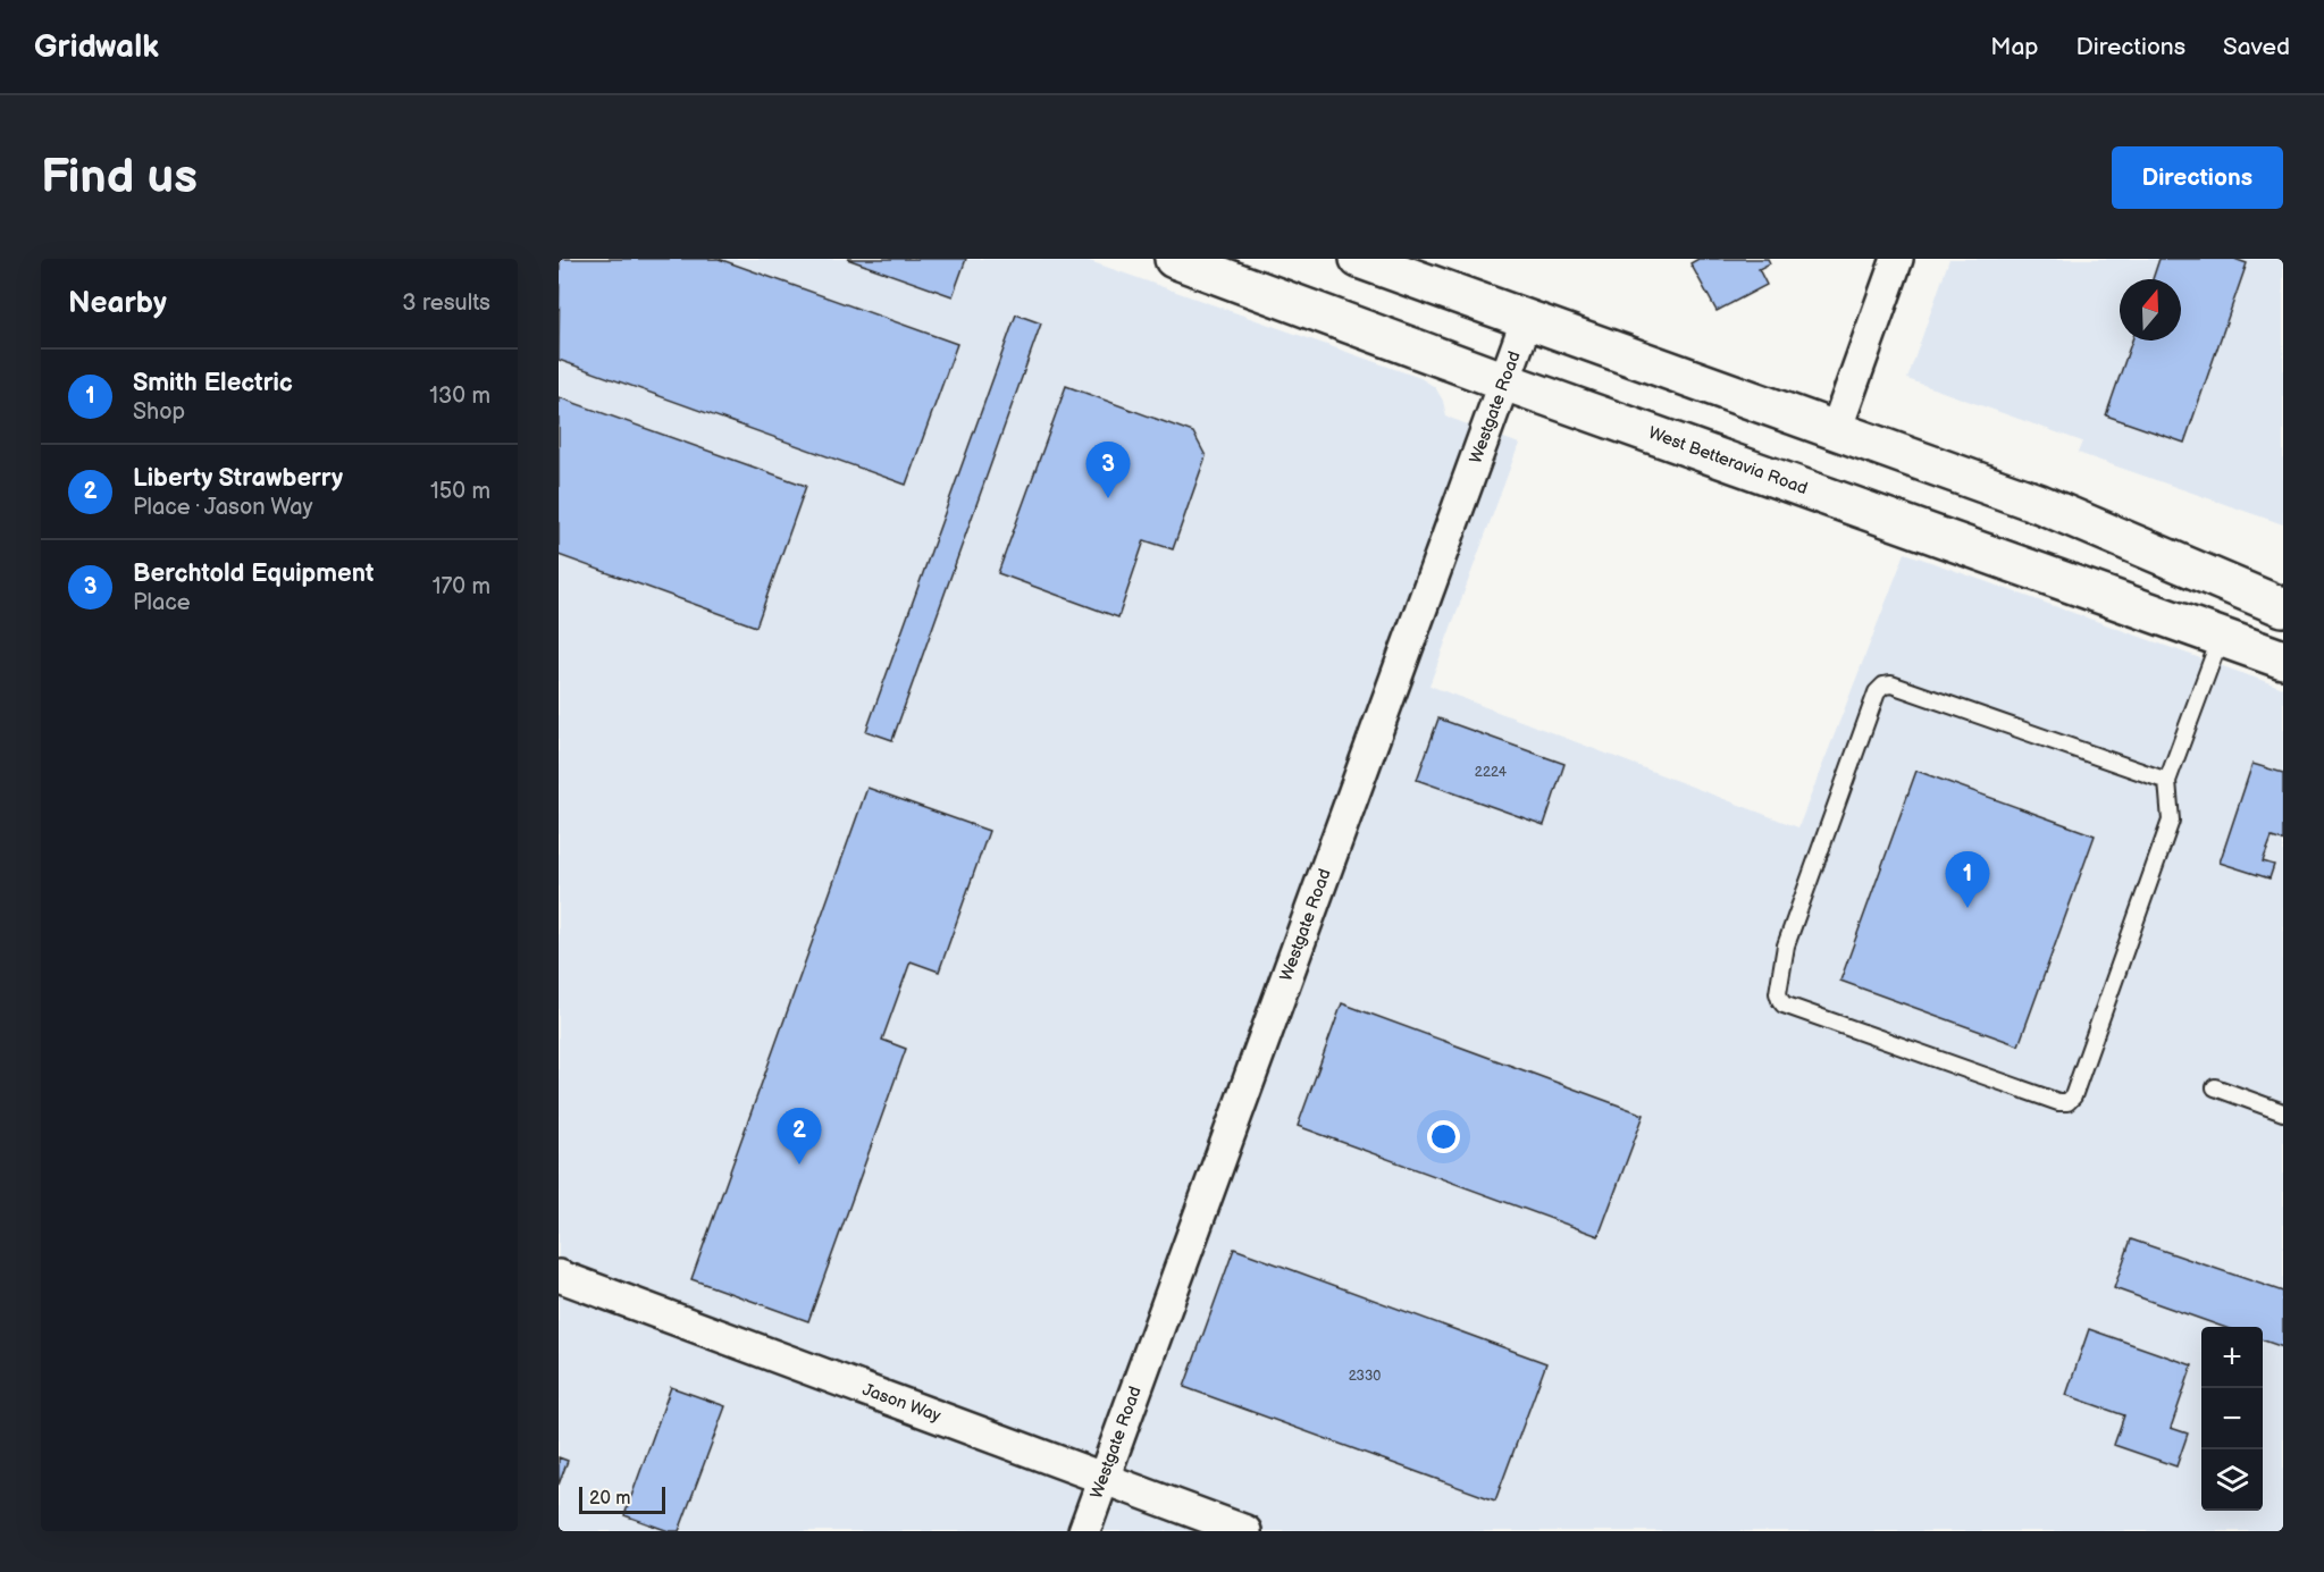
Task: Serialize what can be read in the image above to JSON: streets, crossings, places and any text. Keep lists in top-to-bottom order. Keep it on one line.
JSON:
{"streets":{"street":["Westgate Road","West Betteravia Road","Jason Way"]},"crossings":[["Westgate Road","West Betteravia Road"],["Westgate Road","Jason Way"]],"house_numbers":["2224","2330"],"scale_bar":"20 m","north":"top","page":{"header":"Gridwalk","nav":["Map","Directions","Saved"],"buttons":"Directions","title":"Find us","heading":["Nearby","3 results"],"list":[{"mark":"1","name":"Smith Electric","note":"Shop","value":"130 m"},{"mark":"2","name":"Liberty Strawberry","note":"Place · Jason Way","value":"150 m"},{"mark":"3","name":"Berchtold Equipment","note":"Place","value":"170 m"}],"pins":["3","1","2"],"map_buttons":["+","−"],"scale":"20 m"}}
